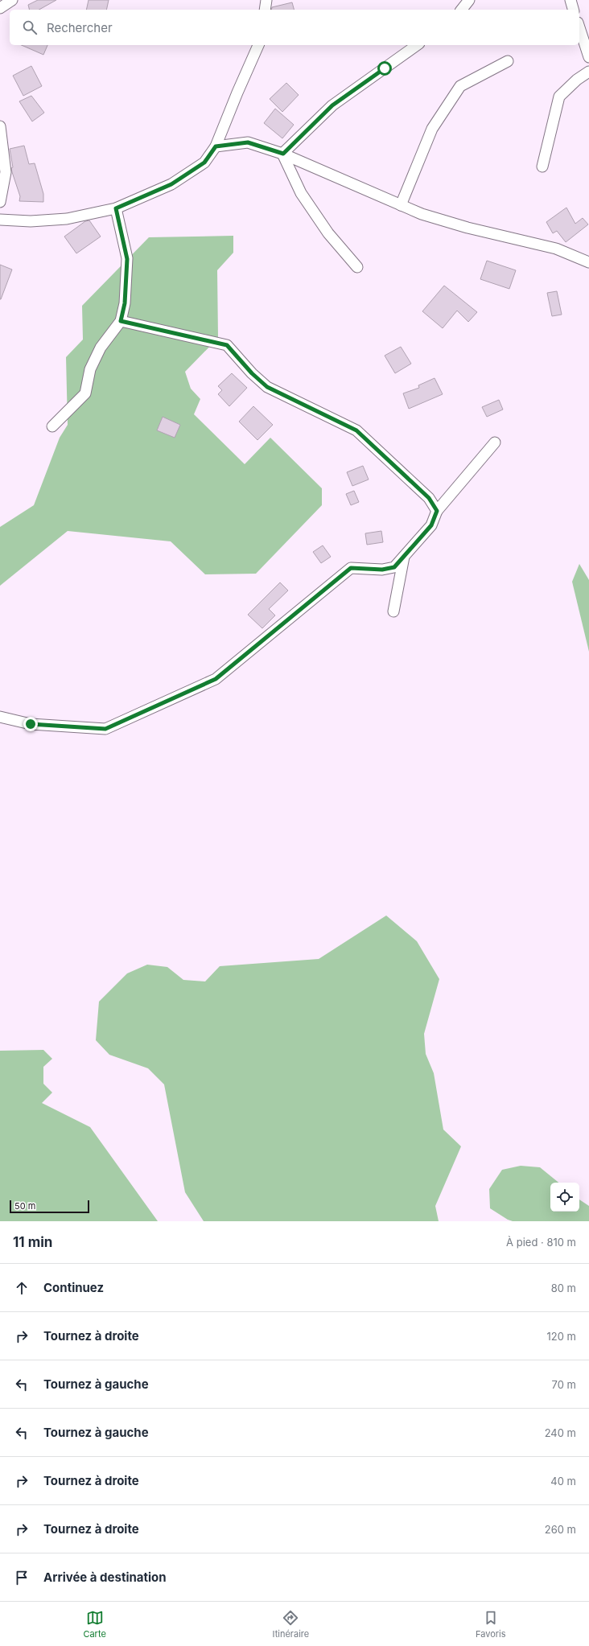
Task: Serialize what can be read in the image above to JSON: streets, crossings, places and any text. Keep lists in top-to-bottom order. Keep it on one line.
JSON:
{"scale_bar":"50 m","page":{"search":"Rechercher","scale":"50 m","heading":["11 min","À pied · 810 m"],"list":[["Continuez","80 m"],["Tournez à droite","120 m"],["Tournez à gauche","70 m"],["Tournez à gauche","240 m"],["Tournez à droite","40 m"],["Tournez à droite","260 m"],"Arrivée à destination"],"nav":["Carte","Itinéraire","Favoris"]}}
